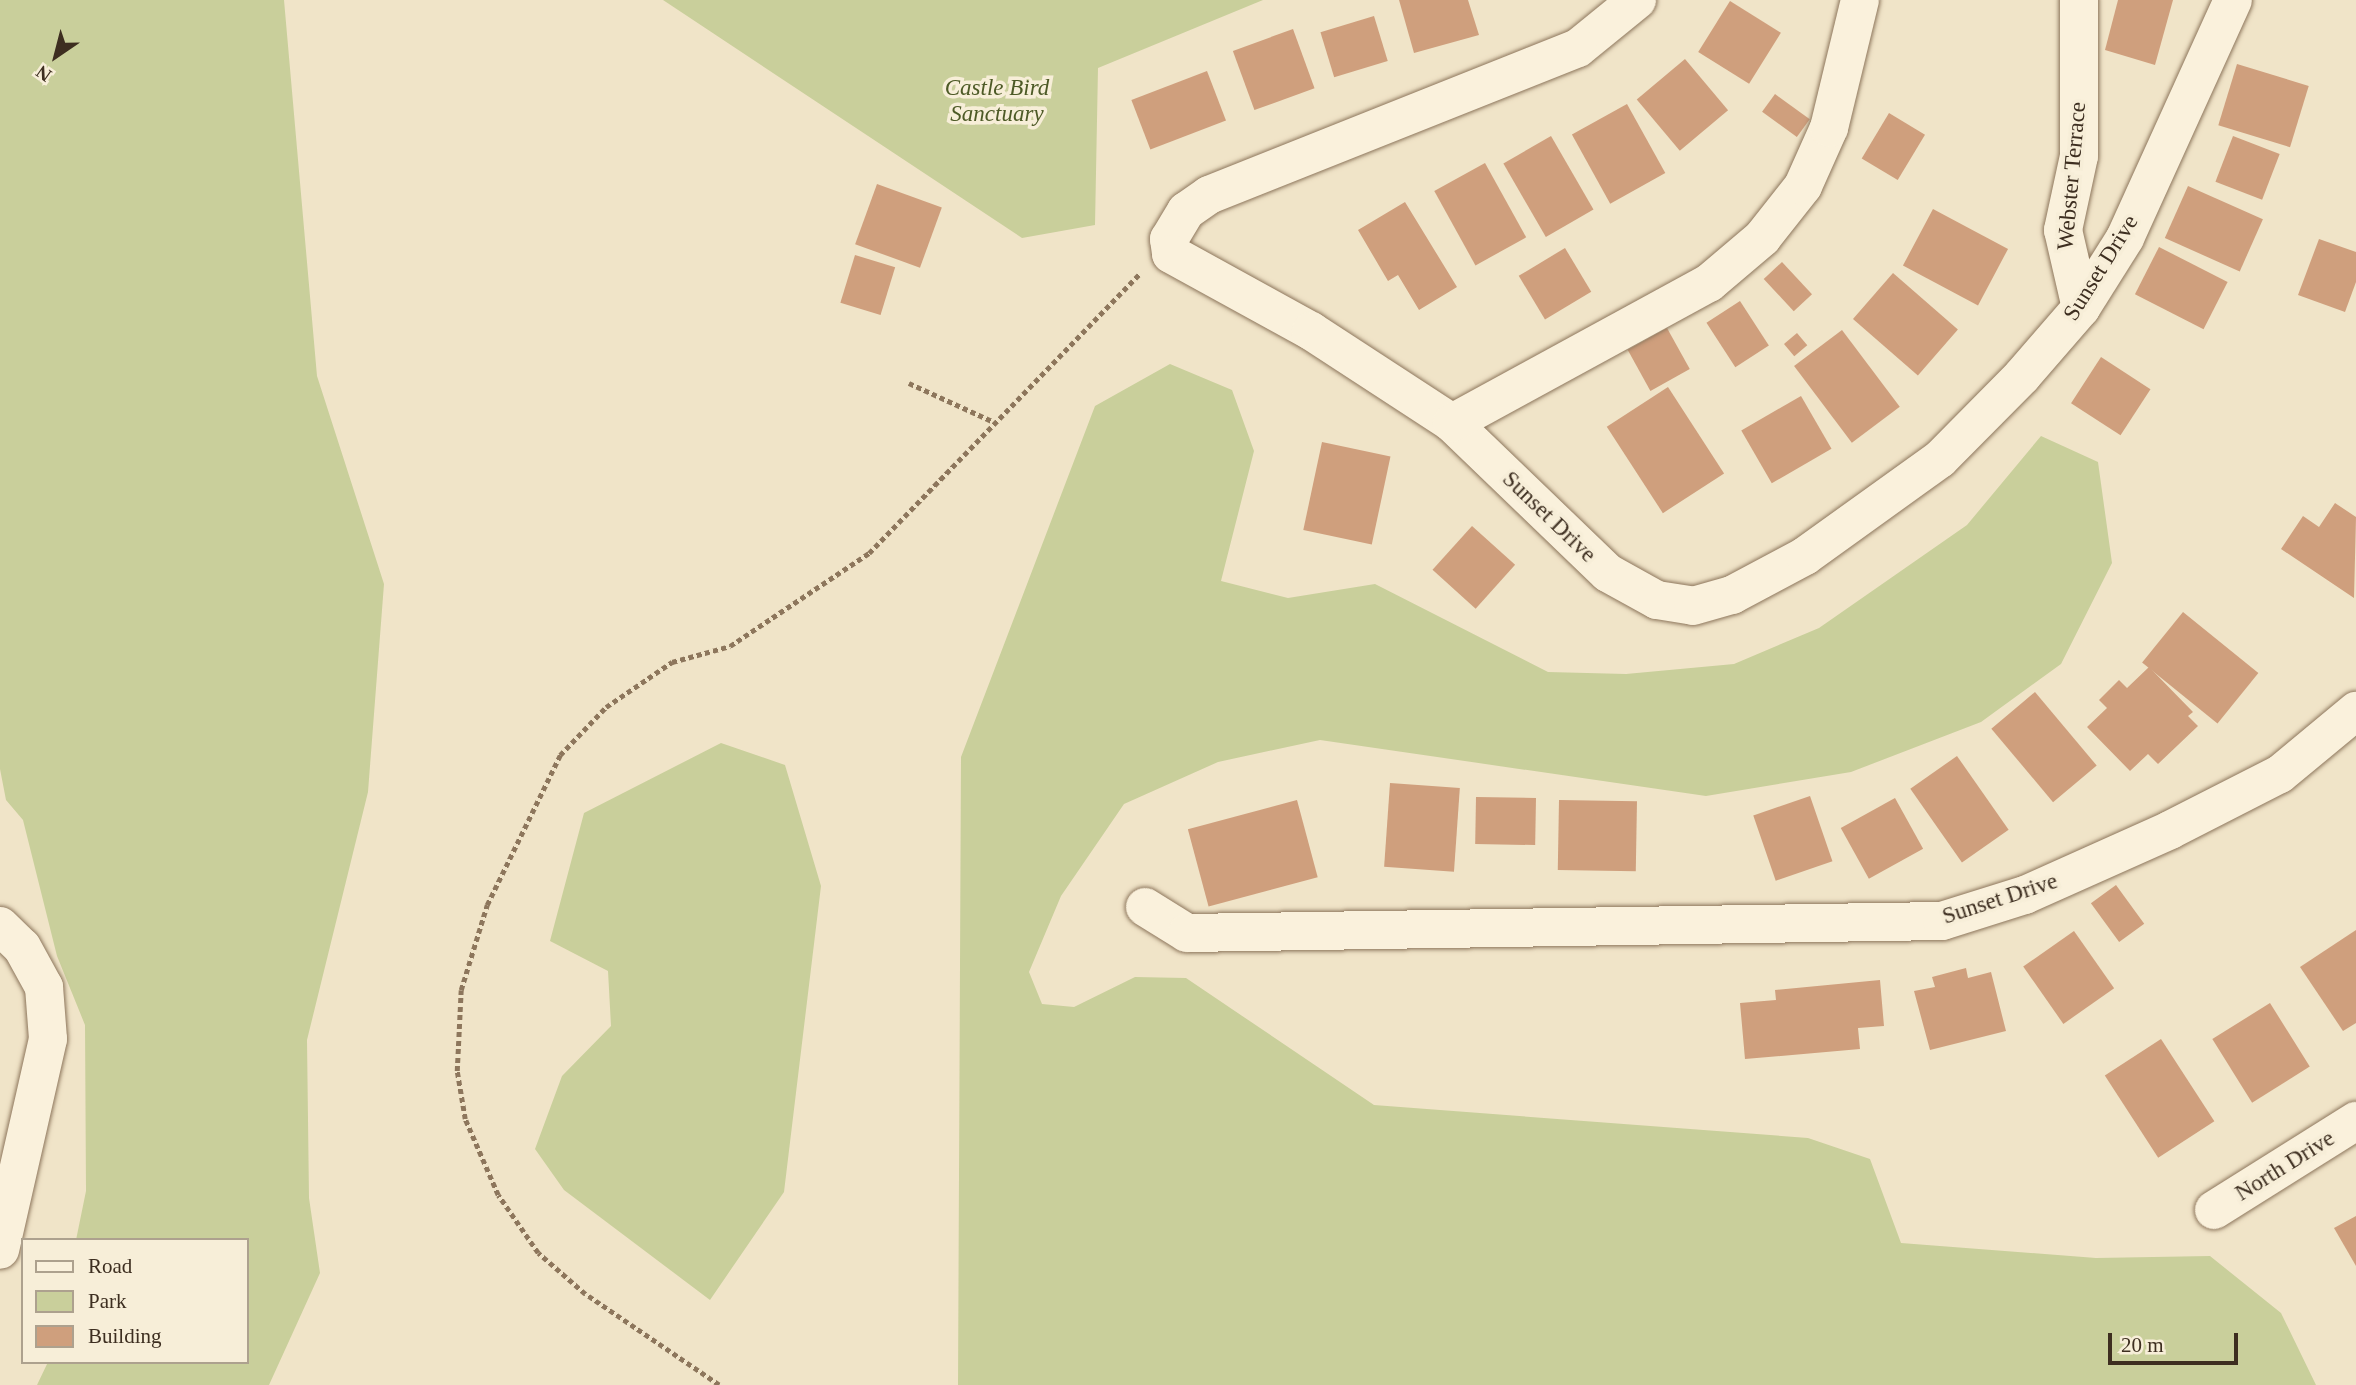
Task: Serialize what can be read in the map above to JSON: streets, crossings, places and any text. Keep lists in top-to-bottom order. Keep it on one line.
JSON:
{"streets":{"street":["Webster Terrace","Sunset Drive","North Drive"]},"crossings":[["Webster Terrace","Sunset Drive"]],"parks":["Castle Bird Sanctuary"],"legend":["Road","Park","Building"],"scale_bar":"20 m","north":"bottom left"}
